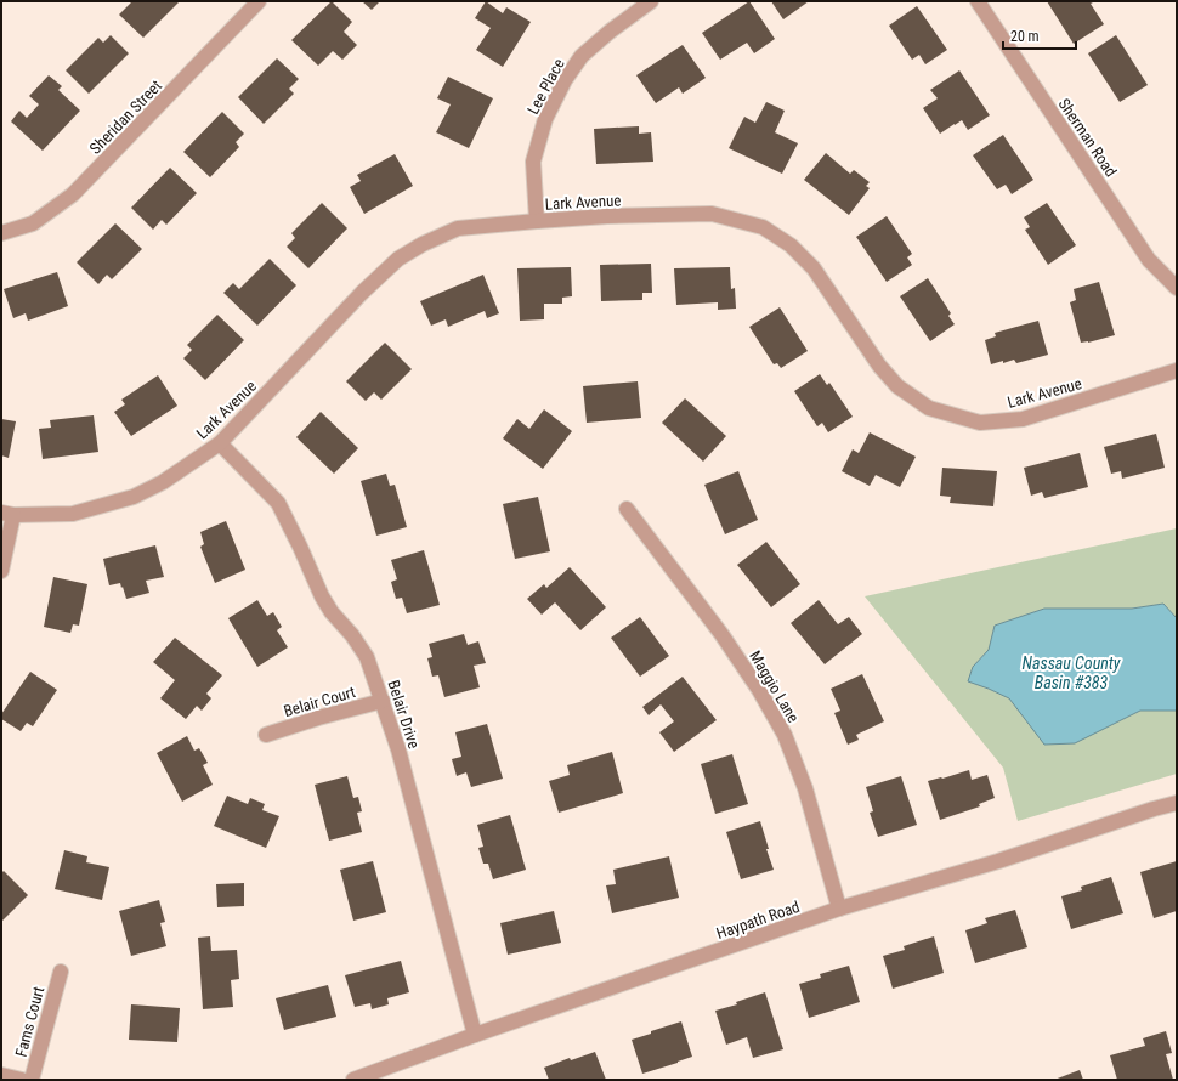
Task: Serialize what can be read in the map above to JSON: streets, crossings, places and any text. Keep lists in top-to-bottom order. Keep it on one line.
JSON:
{"streets":{"street":["Lee Place","Sheridan Street","Sherman Road","Lark Avenue","Maggio Lane","Belair Court","Belair Drive","Haypath Road","Fams Court"]},"crossings":[["Lee Place","Lark Avenue"],["Lark Avenue","Belair Drive"],["Maggio Lane","Haypath Road"],["Belair Court","Belair Drive"],["Belair Drive","Haypath Road"]],"water":["Nassau County Basin #383"],"scale_bar":"20 m"}
